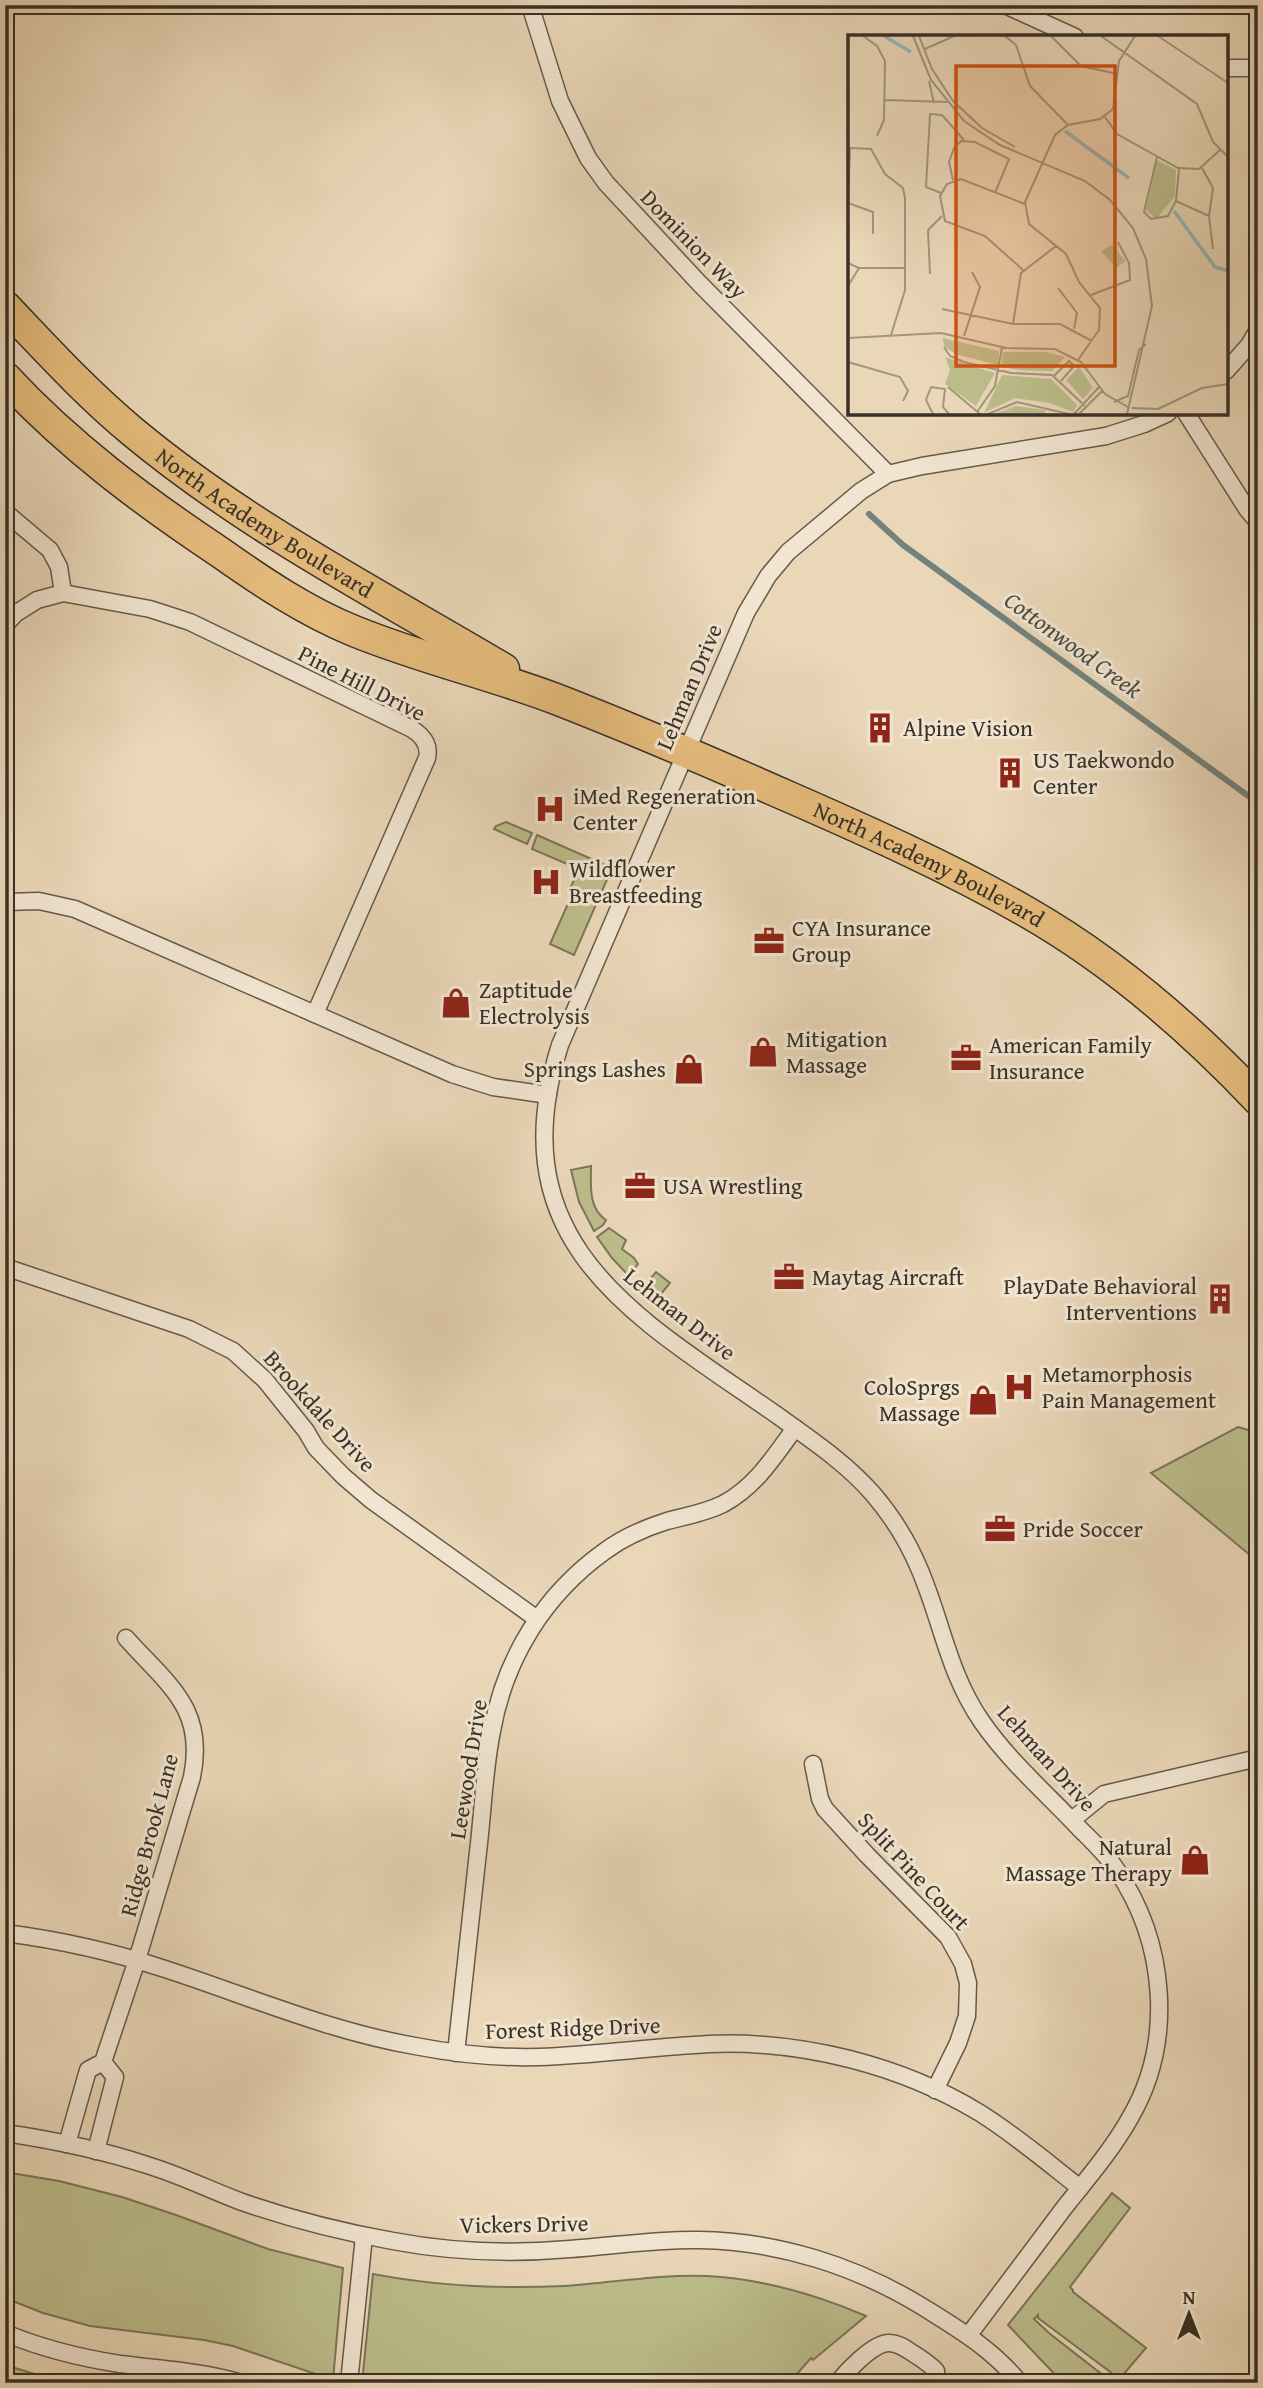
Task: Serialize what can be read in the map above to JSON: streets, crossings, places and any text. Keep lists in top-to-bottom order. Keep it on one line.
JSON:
{"streets":{"highway":["North Academy Boulevard"],"street":["Dominion Way","Pine Hill Drive","Lehman Drive","Brookdale Drive","Leewood Drive","Ridge Brook Lane","Split Pine Court","Forest Ridge Drive","Vickers Drive"]},"crossings":[["Dominion Way","Lehman Drive"],["North Academy Boulevard","Lehman Drive"],["Lehman Drive","Leewood Drive"],["Lehman Drive","Forest Ridge Drive"],["Lehman Drive","Vickers Drive"],["Brookdale Drive","Leewood Drive"],["Leewood Drive","Forest Ridge Drive"],["Ridge Brook Lane","Forest Ridge Drive"],["Ridge Brook Lane","Vickers Drive"],["Split Pine Court","Forest Ridge Drive"]],"water":["Cottonwood Creek"],"places":{"building":["Alpine Vision","US Taekwondo Center","PlayDate Behavioral Interventions"],"hospital":["iMed Regeneration Center","Wildflower Breastfeeding","Metamorphosis Pain Management"],"office":["CYA Insurance Group","American Family Insurance","USA Wrestling","Maytag Aircraft","Pride Soccer"],"shop":["Zaptitude Electrolysis","Mitigation Massage","Springs Lashes","ColoSprgs Massage","Natural Massage Therapy"]},"north":"top"}
